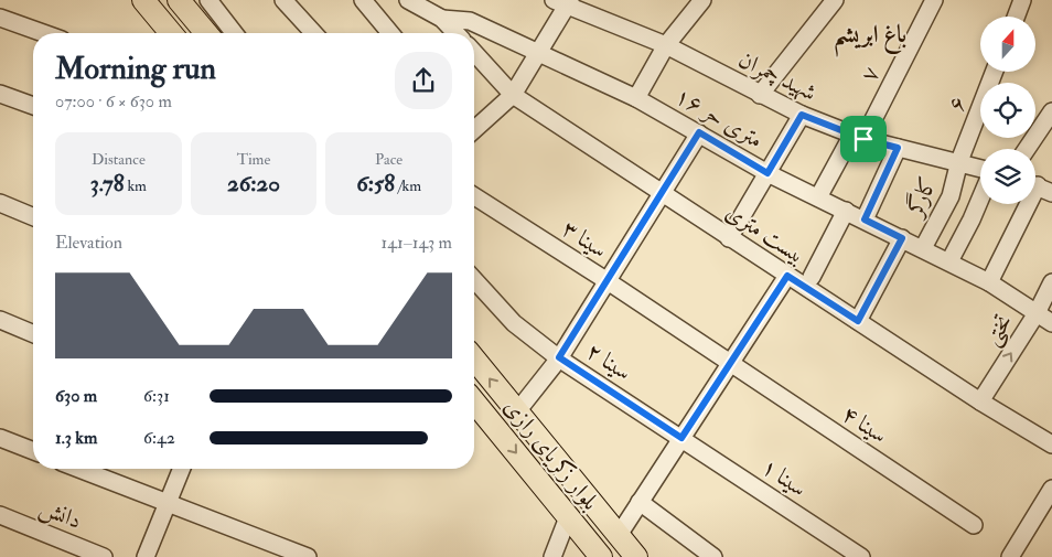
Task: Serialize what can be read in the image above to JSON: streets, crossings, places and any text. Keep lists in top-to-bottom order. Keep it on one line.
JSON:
{"streets":{"main road":["بلوار زکریای رازی"],"street":["۷","شهید چمران","۶","۱۶ متری حر","کارگر","بیست متری","سینا ۳","تختی","سینا ۲","سینا ۴","۱ سینا","دانش"]},"crossings":[["۷","شهید چمران"],["۷","۱۶ متری حر"],["شهید چمران","۶"],["شهید چمران","کارگر"],["۶","کارگر"],["۱۶ متری حر","کارگر"],["۱۶ متری حر","تختی"],["بیست متری","تختی"],["سینا ۳","سینا ۴"],["سینا ۲","۱ سینا"]],"districts":["باغ ابریشم"],"north":"top","page":{"heading":["Morning run","07:00 · 6 × 630 m"],"stats":[["Distance","3.78 km"],["Time","26:20"],["Pace","6:58 /km"]],"chart":["Elevation","141–143 m"],"list":[{"name":"630 m","note":"6:31"},{"name":"1.3 km","note":"6:42"}]}}
